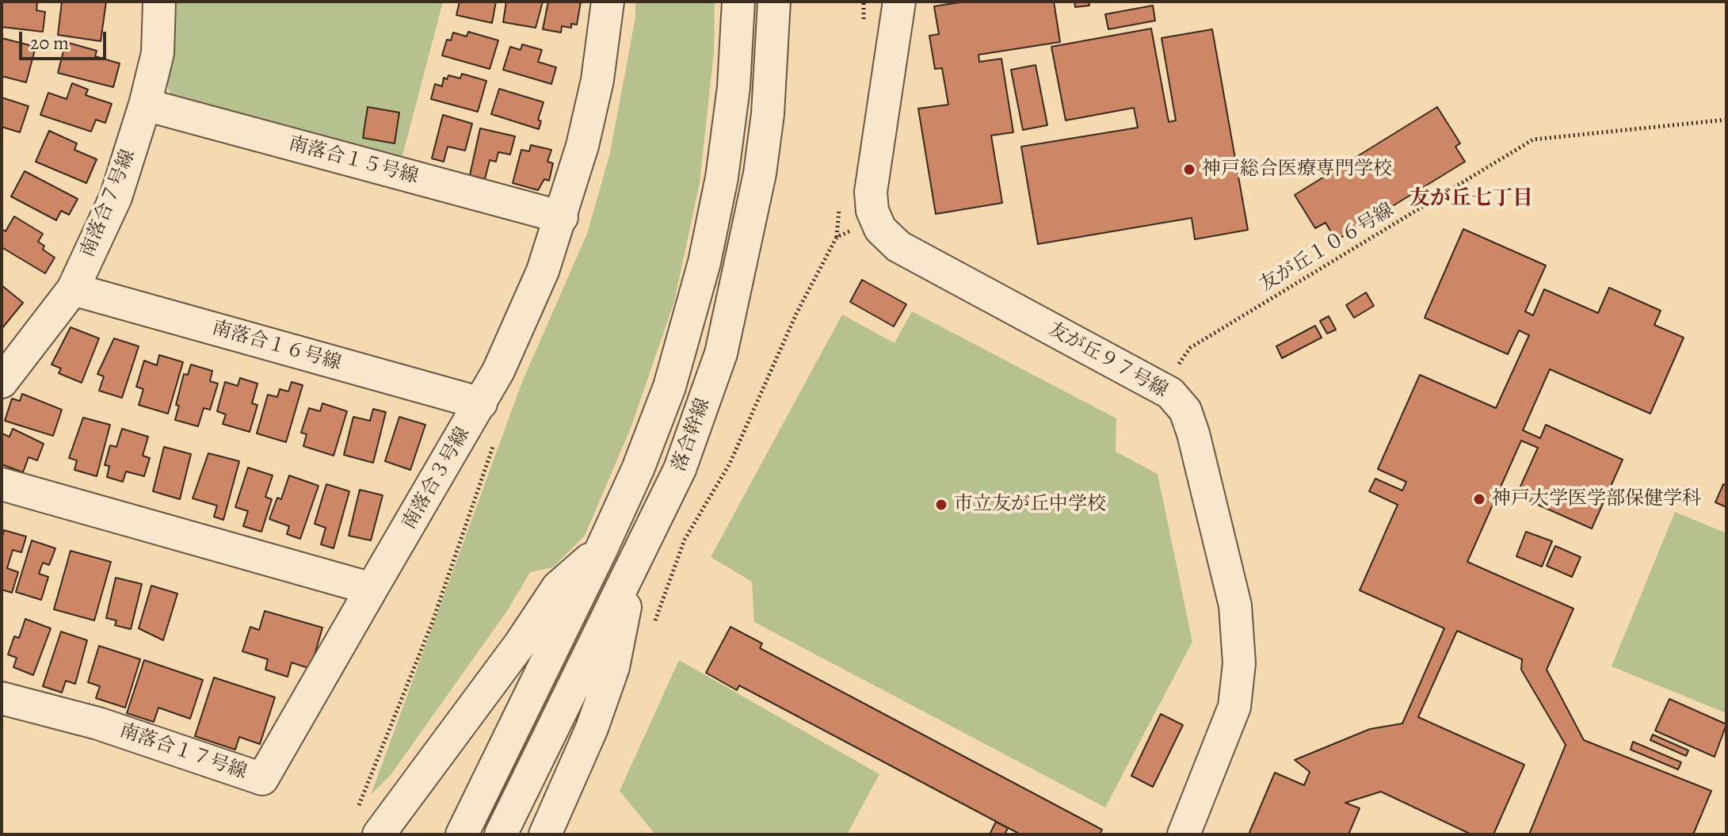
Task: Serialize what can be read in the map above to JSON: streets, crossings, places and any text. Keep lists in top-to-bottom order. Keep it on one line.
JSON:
{"streets":{"street":["南落合１５号線","南落合７号線","南落合１６号線","友が丘９７号線","落合幹線","南落合３号線","南落合１７号線"],"path":["友が丘１０６号線"]},"crossings":[["南落合１５号線","南落合７号線"],["南落合１５号線","南落合３号線"],["南落合７号線","南落合１６号線"],["南落合１６号線","南落合３号線"],["南落合３号線","南落合１７号線"]],"districts":["友が丘七丁目"],"places":["神戸総合医療専門学校","神戸大学医学部保健学科","市立友が丘中学校"],"scale_bar":"20 m"}
